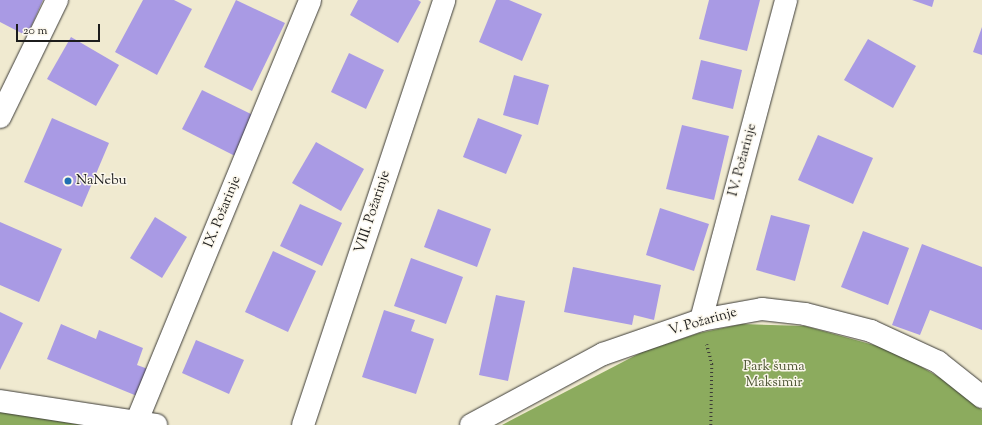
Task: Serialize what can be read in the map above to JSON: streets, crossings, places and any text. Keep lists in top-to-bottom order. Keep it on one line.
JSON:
{"streets":{"street":["IV. Požarinje","IX. Požarinje","VIII. Požarinje","V. Požarinje"]},"crossings":[["IV. Požarinje","V. Požarinje"]],"parks":["Park šuma Maksimir"],"places":["NaNebu"],"scale_bar":"20 m"}
